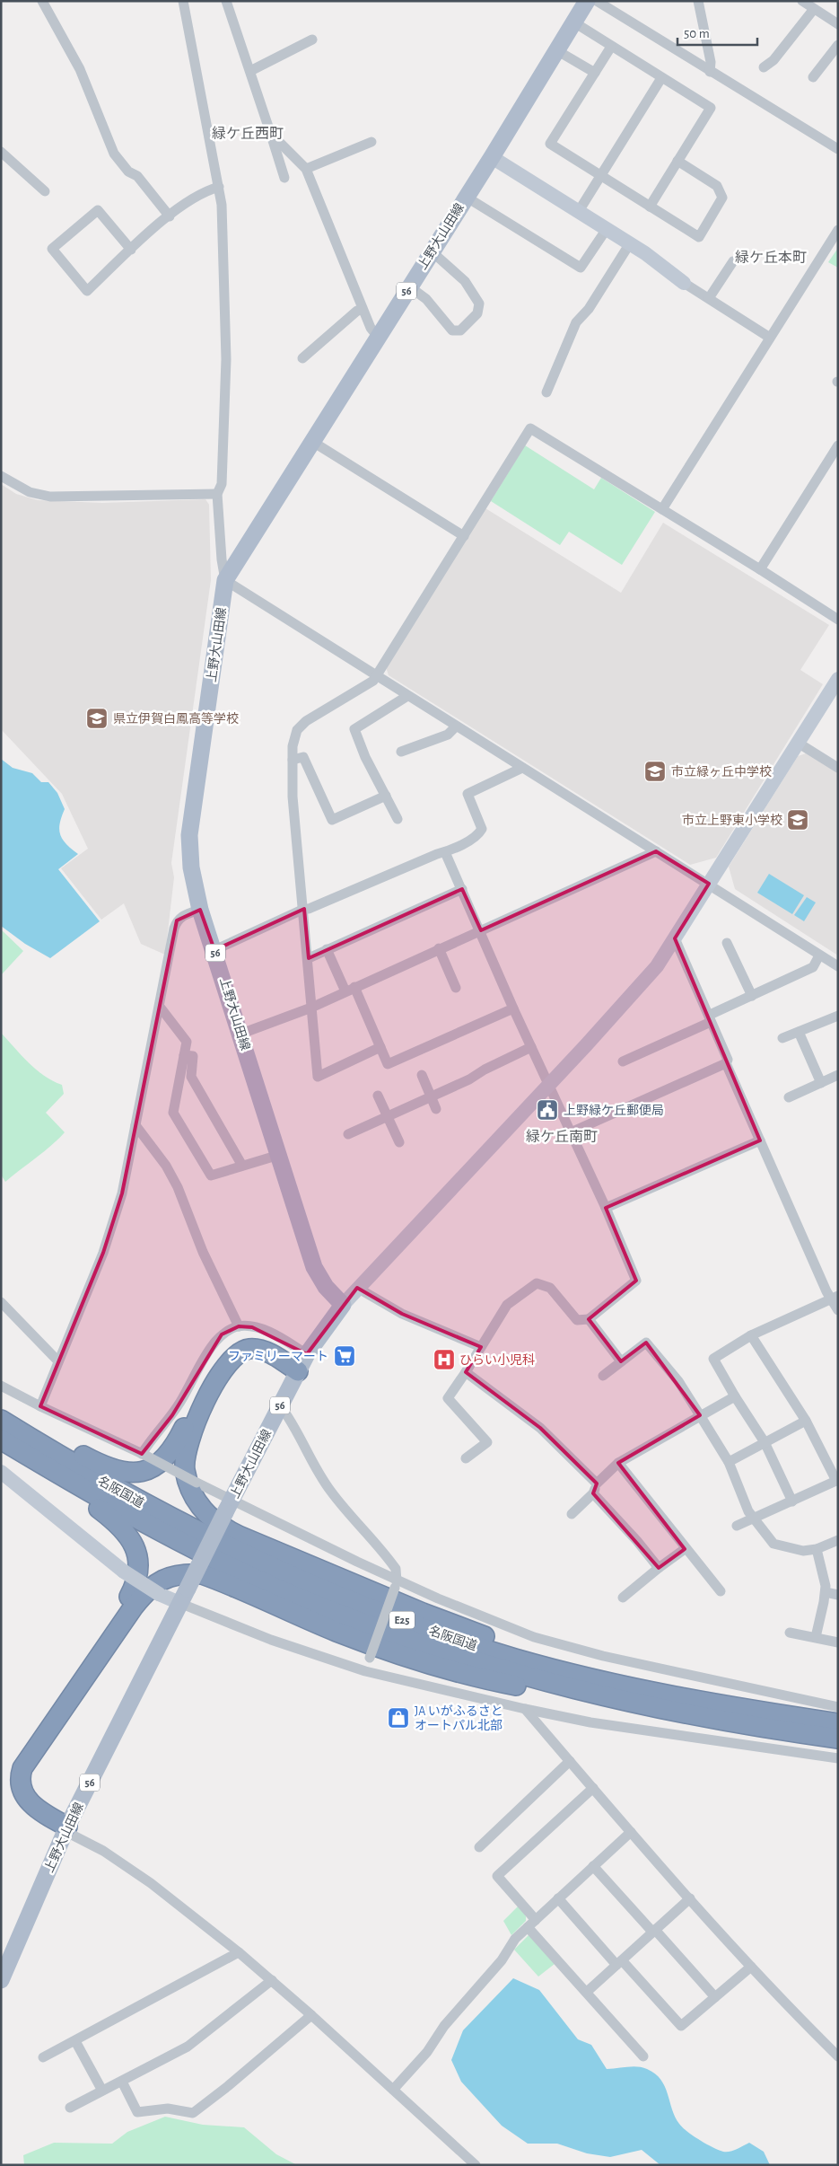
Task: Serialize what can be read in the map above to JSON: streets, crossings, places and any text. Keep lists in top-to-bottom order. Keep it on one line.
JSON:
{"streets":{"highway":["名阪国道","E25"],"main road":["上野大山田線","56"]},"districts":["緑ケ丘西町","緑ケ丘本町","緑ケ丘南町"],"places":{"school or university":["県立伊賀白鳳高等学校","市立緑ヶ丘中学校","市立上野東小学校"],"public building":["上野緑ケ丘郵便局"],"supermarket":["ファミリーマート"],"hospital":["ひらい小児科"],"shop":["JA いがふるさと オートパル北部"]},"scale_bar":"50 m"}
